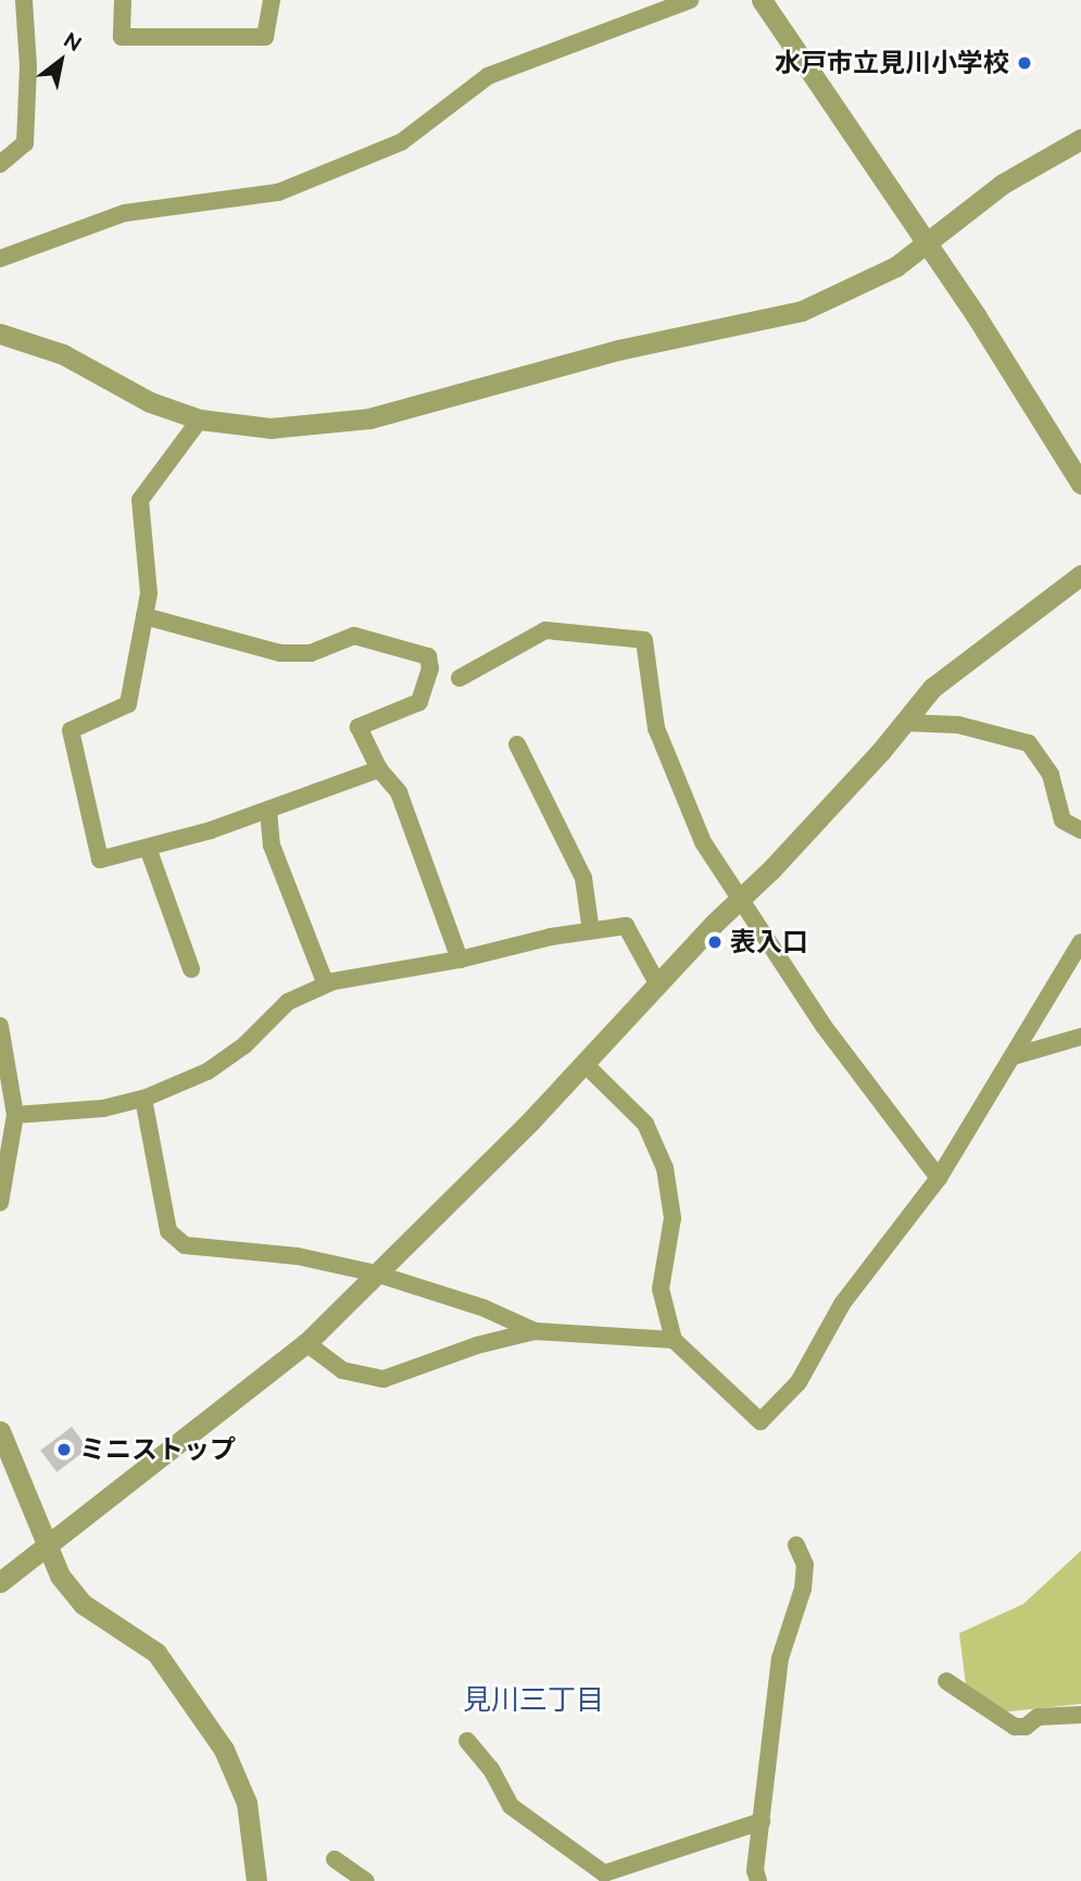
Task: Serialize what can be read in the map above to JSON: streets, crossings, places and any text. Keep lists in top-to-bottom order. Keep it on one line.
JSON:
{"districts":["見川三丁目"],"places":["水戸市立見川小学校","表入口","ミニストップ"],"north":"top right"}
